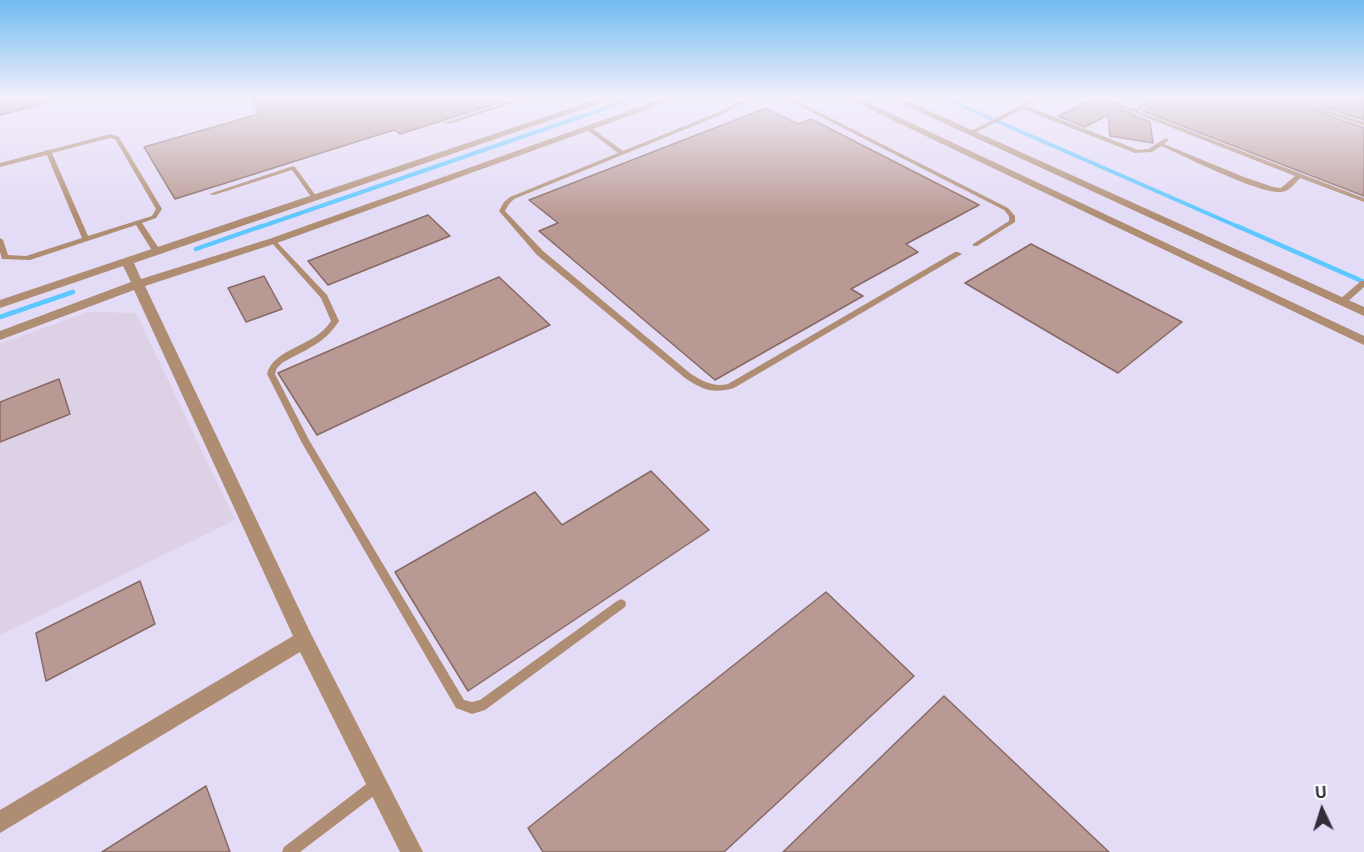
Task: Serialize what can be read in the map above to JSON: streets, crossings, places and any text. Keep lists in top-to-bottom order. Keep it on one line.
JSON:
{"north":"top"}
